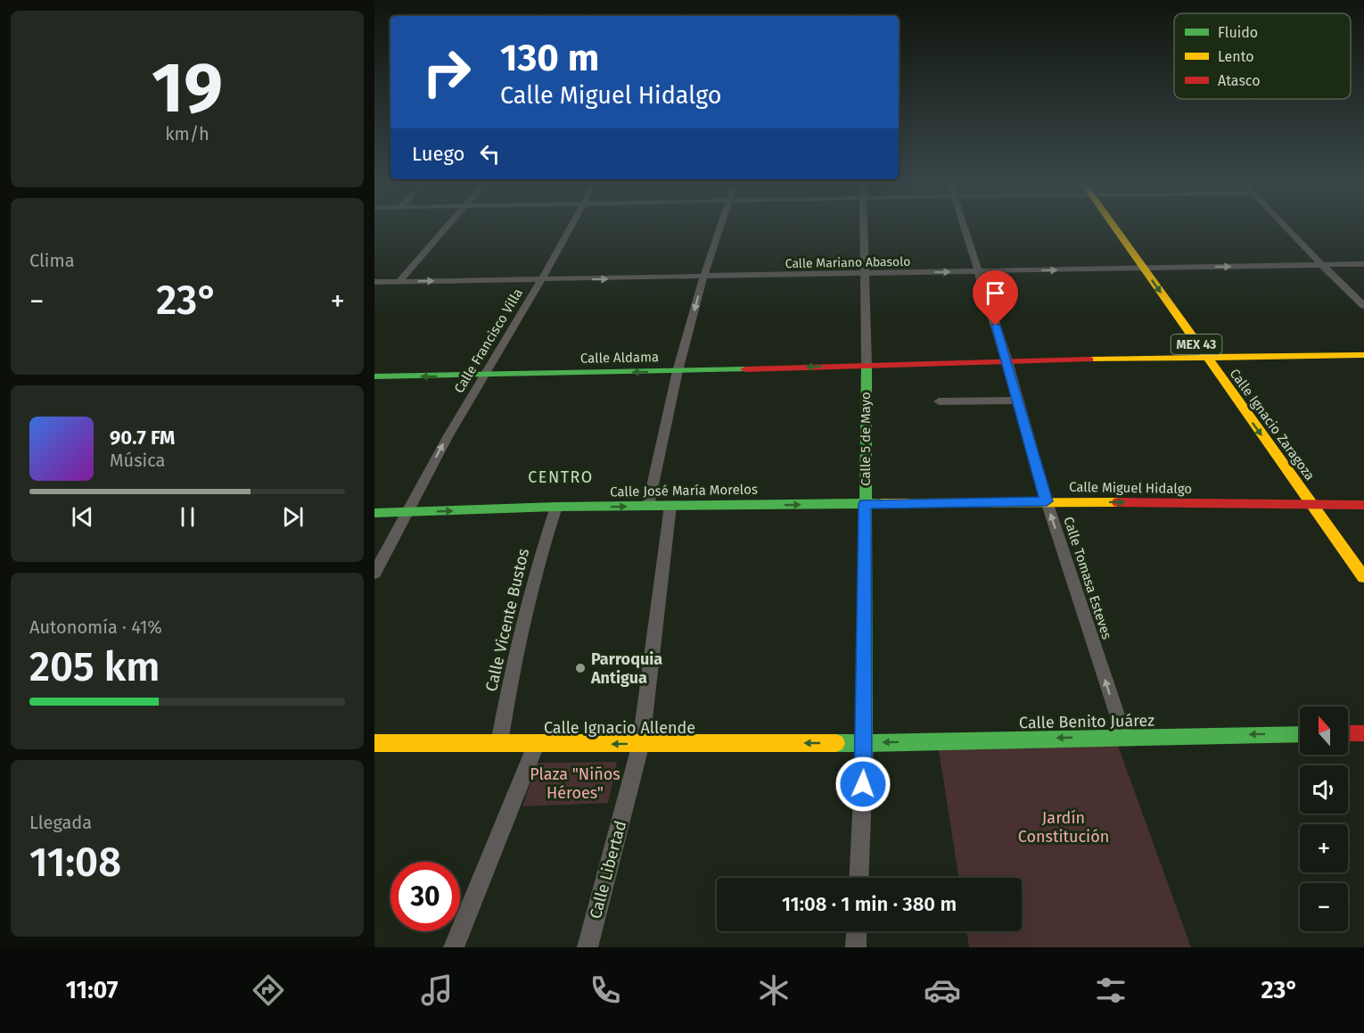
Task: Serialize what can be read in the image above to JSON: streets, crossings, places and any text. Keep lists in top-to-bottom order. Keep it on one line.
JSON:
{"streets":{"street":["Calle Mariano Abasolo","Calle Francisco Villa","MEX 43","Calle Aldama","Calle Ignacio Zaragoza","Calle 5 de Mayo","Calle Miguel Hidalgo","Calle José María Morelos","Calle Tomasa Esteves","Calle Vicente Bustos","Calle Benito Juárez","Calle Ignacio Allende","Calle Libertad"]},"crossings":[["Calle Mariano Abasolo","Calle Francisco Villa"],["Calle Mariano Abasolo","Calle Ignacio Zaragoza"],["Calle Mariano Abasolo","Calle 5 de Mayo"],["Calle Mariano Abasolo","Calle Tomasa Esteves"],["Calle Francisco Villa","Calle Aldama"],["Calle Francisco Villa","Calle José María Morelos"],["Calle Aldama","Calle Ignacio Zaragoza"],["Calle Aldama","Calle 5 de Mayo"],["Calle Aldama","Calle Tomasa Esteves"],["Calle Ignacio Zaragoza","Calle Miguel Hidalgo"],["Calle 5 de Mayo","Calle Miguel Hidalgo"],["Calle 5 de Mayo","Calle José María Morelos"],["Calle 5 de Mayo","Calle Benito Juárez"],["Calle 5 de Mayo","Calle Ignacio Allende"],["Calle Miguel Hidalgo","Calle José María Morelos"],["Calle Miguel Hidalgo","Calle Tomasa Esteves"],["Calle José María Morelos","Calle Vicente Bustos"],["Calle José María Morelos","Calle Libertad"],["Calle Tomasa Esteves","Calle Benito Juárez"],["Calle Vicente Bustos","Calle Ignacio Allende"],["Calle Benito Juárez","Calle Ignacio Allende"],["Calle Ignacio Allende","Calle Libertad"]],"one_way":["Calle Mariano Abasolo","Calle Francisco Villa","Calle Aldama","Calle Ignacio Zaragoza","Calle Miguel Hidalgo","Calle José María Morelos","Calle Tomasa Esteves","Calle Benito Juárez","Calle Ignacio Allende"],"districts":["CENTRO"],"parks":["Plaza \"Niños Héroes\"","Jardín Constitución"],"places":["Parroquia Antigua"],"legend":["Fluido","Lento","Atasco"],"north":"top","page":{"tile":[["19","km/h"],"Clima",["Autonomía · 41%","205 km"],["Llegada","11:08"]],"turn":["130 m","Calle Miguel Hidalgo"],"then":"Luego","heat":["−","23°","+"],"song":["90.7 FM","Música"],"map_buttons":["+","−"],"limit":"30","trip":"11:08 · 1 min · 380 m","tabs":["11:07","23°"]}}
